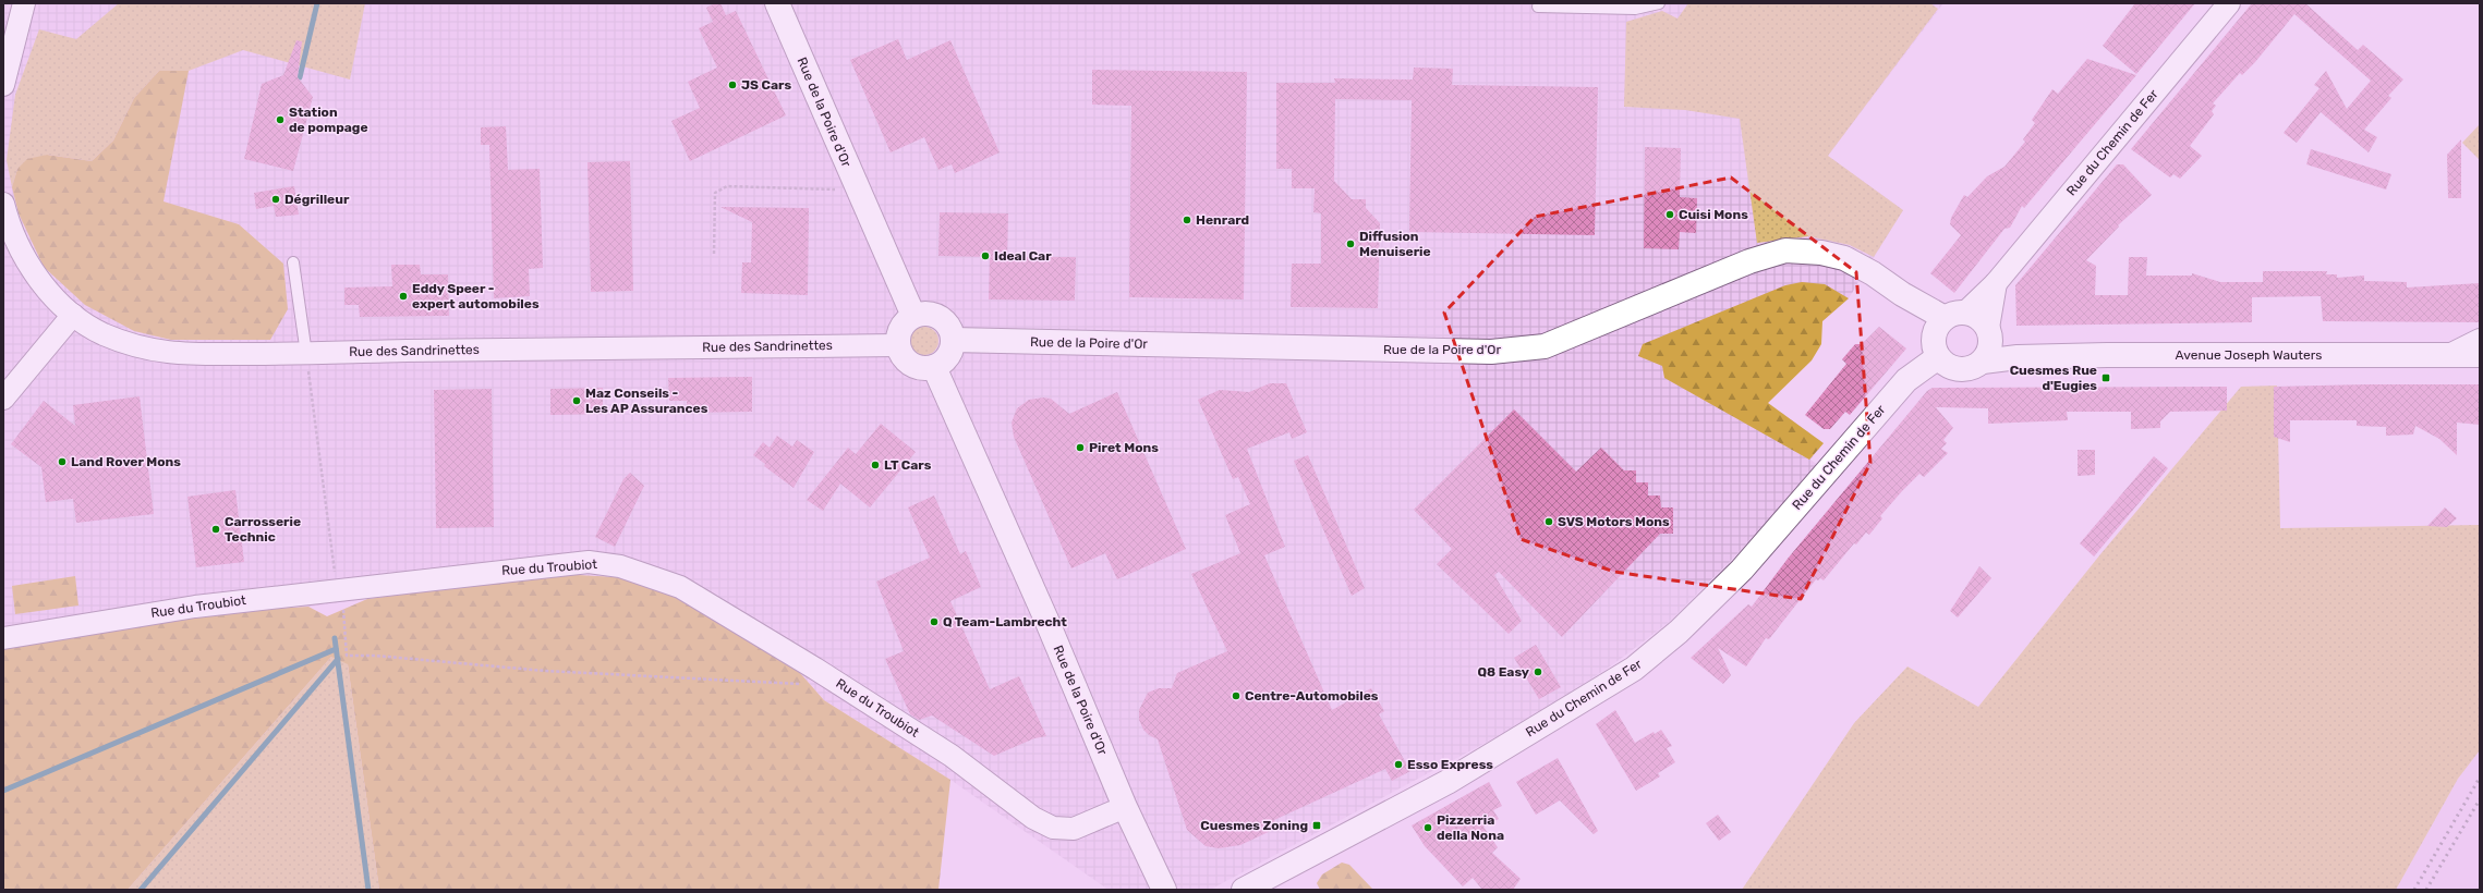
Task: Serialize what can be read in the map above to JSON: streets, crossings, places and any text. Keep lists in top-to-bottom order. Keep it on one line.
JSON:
{"streets":{"street":["Rue de la Poire d'Or","Rue du Chemin de Fer","Rue des Sandrinettes","Avenue Joseph Wauters","Rue du Troubiot"]},"crossings":[["Rue de la Poire d'Or","Rue du Chemin de Fer"],["Rue de la Poire d'Or","Rue des Sandrinettes"],["Rue de la Poire d'Or","Avenue Joseph Wauters"],["Rue de la Poire d'Or","Rue du Troubiot"],["Rue du Chemin de Fer","Avenue Joseph Wauters"]],"places":{"other":["JS Cars","Station de pompage","Dégrilleur","Cuisi Mons","Henrard","Diffusion Menuiserie","Ideal Car","Eddy Speer - expert automobiles","Maz Conseils - Les AP Assurances","Piret Mons","Land Rover Mons","LT Cars","SVS Motors Mons","Carrosserie Technic","Q Team-Lambrecht","Q8 Easy","Centre-Automobiles","Esso Express","Pizzerria della Nona"],"transit":["Cuesmes Rue d'Eugies","Cuesmes Zoning"]}}
